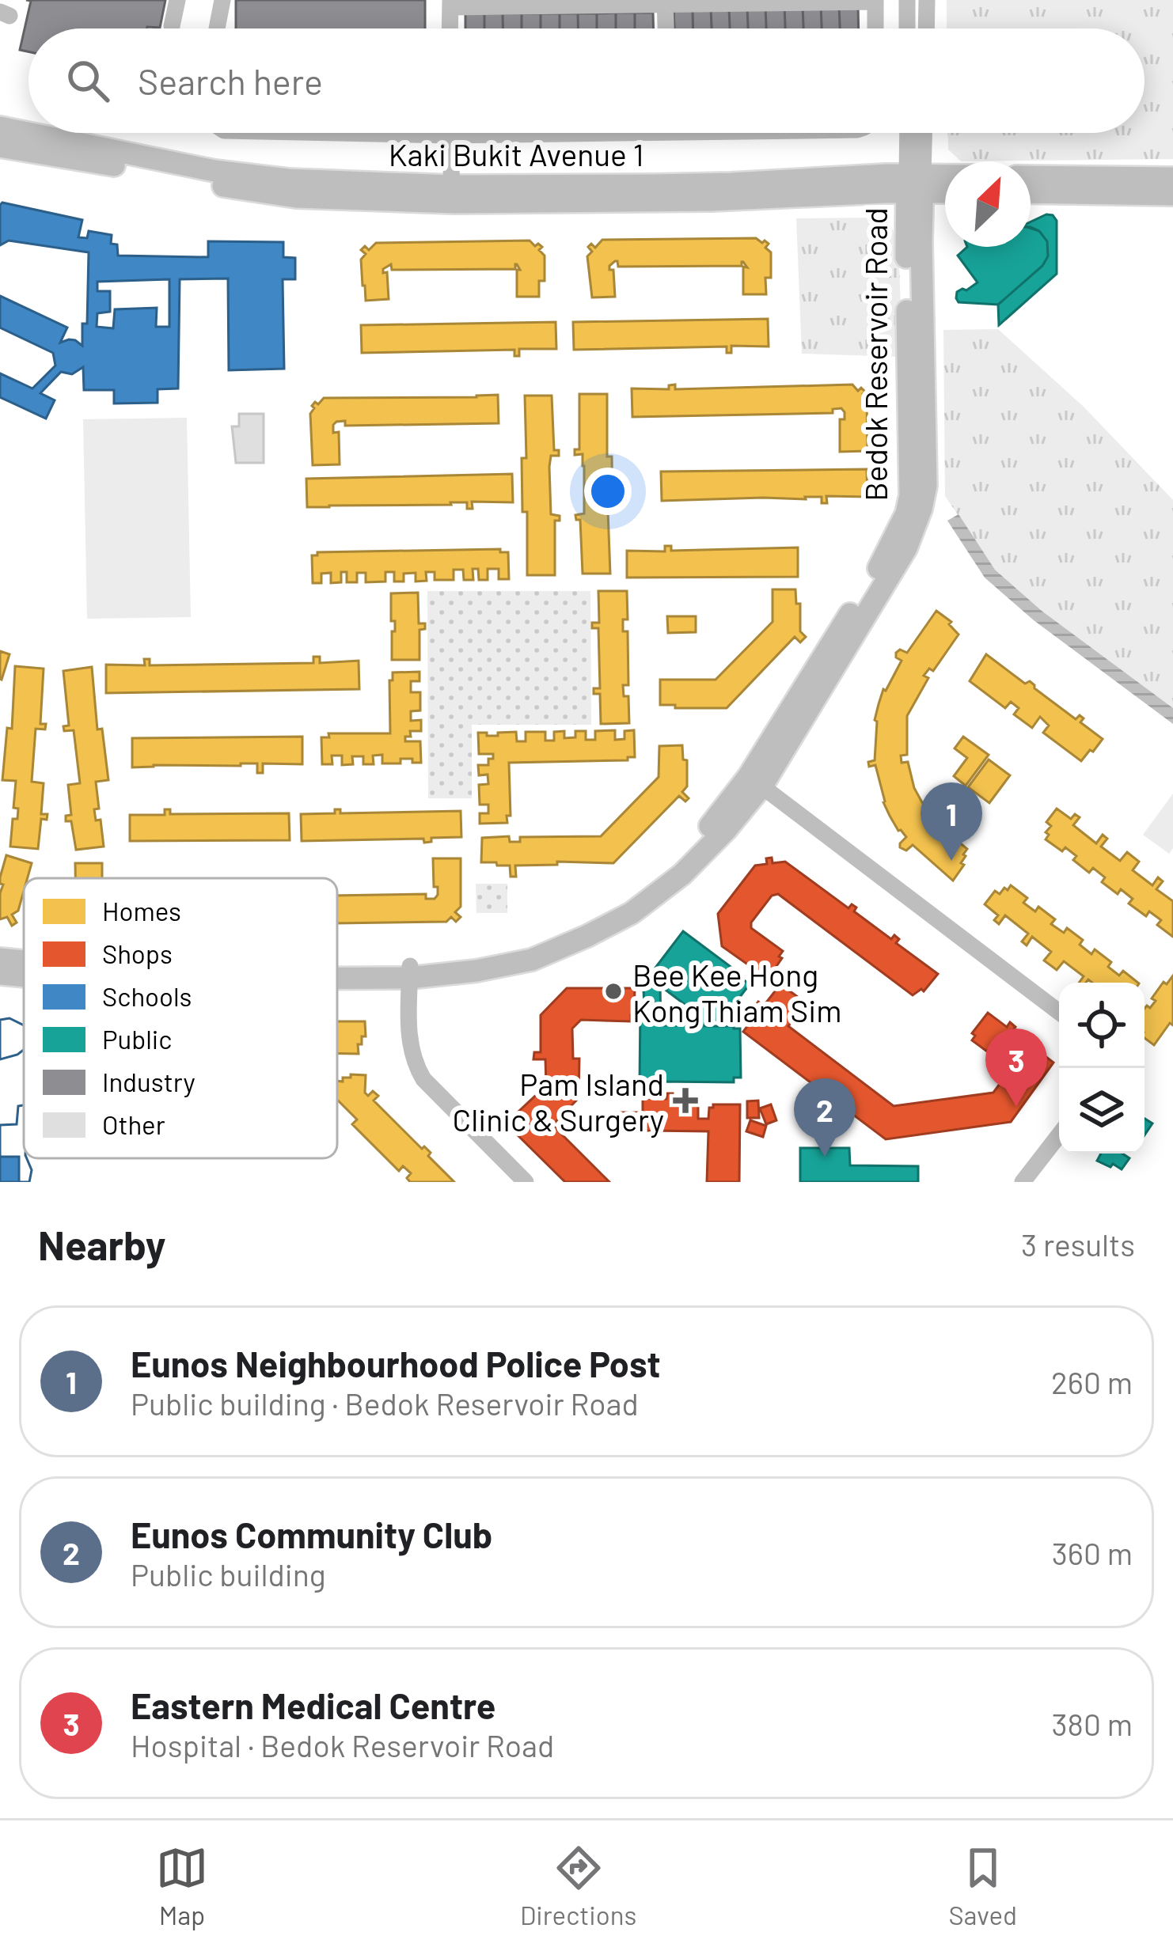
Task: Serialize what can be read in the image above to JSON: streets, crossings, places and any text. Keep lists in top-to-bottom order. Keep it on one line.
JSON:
{"streets":{"main road":["Kaki Bukit Avenue 1","Bedok Reservoir Road"]},"crossings":[["Kaki Bukit Avenue 1","Bedok Reservoir Road"]],"places":{"other":["Bee Kee Hong KongThiam Sim"],"health":["Pam Island Clinic & Surgery"]},"legend":["Homes","Shops","Schools","Public","Industry","Other"],"north":"top right","page":{"search":"Search here","pins":["1","3","2"],"heading":["Nearby","3 results"],"list":[{"mark":"1","name":"Eunos Neighbourhood Police Post","note":"Public building · Bedok Reservoir Road","value":"260 m"},{"mark":"2","name":"Eunos Community Club","note":"Public building","value":"360 m"},{"mark":"3","name":"Eastern Medical Centre","note":"Hospital · Bedok Reservoir Road","value":"380 m"}],"nav":["Map","Directions","Saved"]}}
